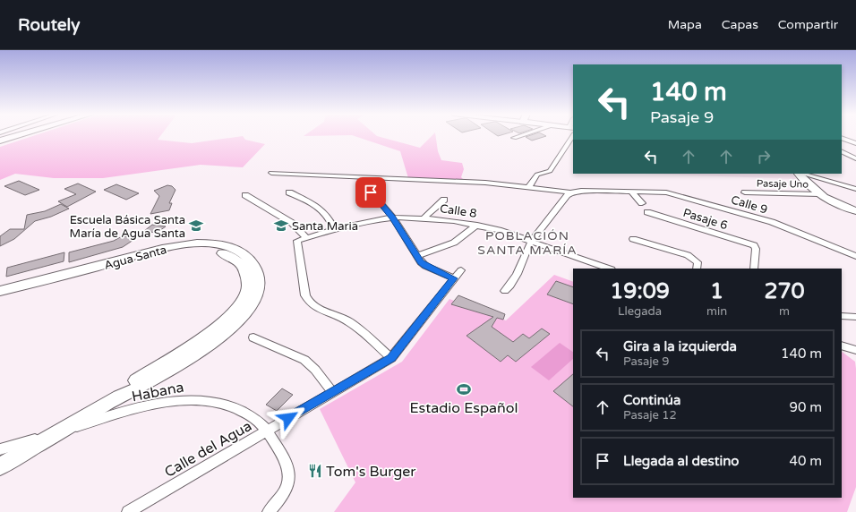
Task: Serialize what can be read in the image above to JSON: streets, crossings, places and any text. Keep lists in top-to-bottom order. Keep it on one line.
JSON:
{"streets":{"main road":["Agua Santa"],"street":["Pasaje Uno","Calle 9","Calle 8","Pasaje 6","Habana","Calle del Agua"]},"crossings":[["Calle 8","Calle del Agua"],["Agua Santa","Habana"],["Habana","Calle del Agua"]],"districts":["POBLACIÓN SANTA MARÍA"],"places":{"school or university":["Escuela Básica Santa María de Agua Santa","Santa Maria"],"sports":["Estadio Español"],"restaurant":["Tom's Burger"]},"page":{"header":"Routely","nav":["Mapa","Capas","Compartir"],"turn":["140 m","Pasaje 9"],"eta":["19:09","Llegada","1","min","270","m"],"list":[{"name":"Gira a la izquierda","note":"Pasaje 9","value":"140 m"},{"name":"Continúa","note":"Pasaje 12","value":"90 m"},{"name":"Llegada al destino","value":"40 m"}]}}
